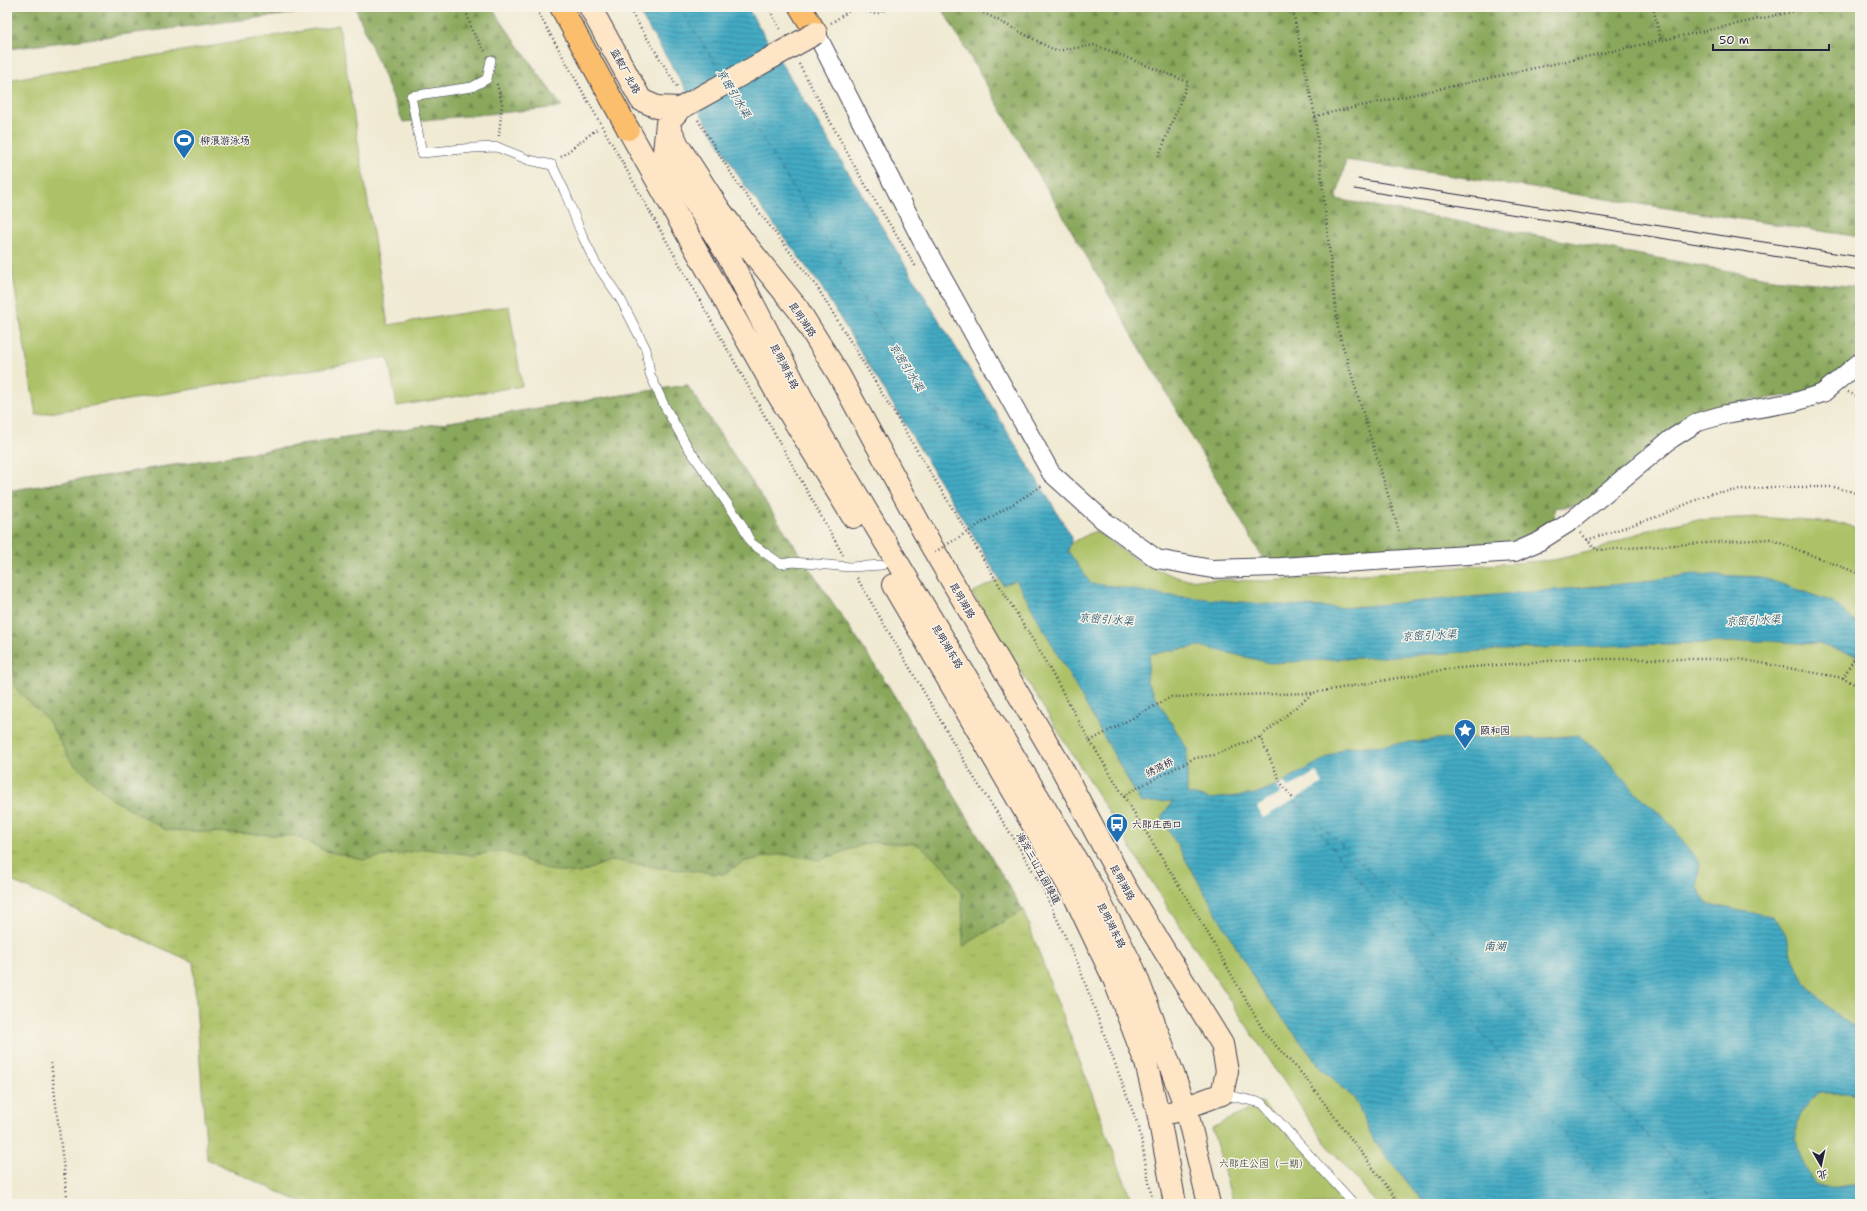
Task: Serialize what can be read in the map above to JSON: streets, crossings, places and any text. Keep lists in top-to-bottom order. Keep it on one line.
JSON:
{"streets":{"main road":["蓝靛厂北路","昆明湖路","昆明湖东路"],"path":["绣漪桥","海淀三山五园绿道"]},"crossings":[["蓝靛厂北路","昆明湖路"],["蓝靛厂北路","昆明湖东路"],["昆明湖路","昆明湖东路"]],"water":["京密引水渠","南湖"],"parks":["六郎庄公园（一期）"],"places":{"sports":["柳浪游泳场"],"place":["颐和园"],"bus stop":["六郎庄西口"]},"scale_bar":"50 m","north":"bottom"}
